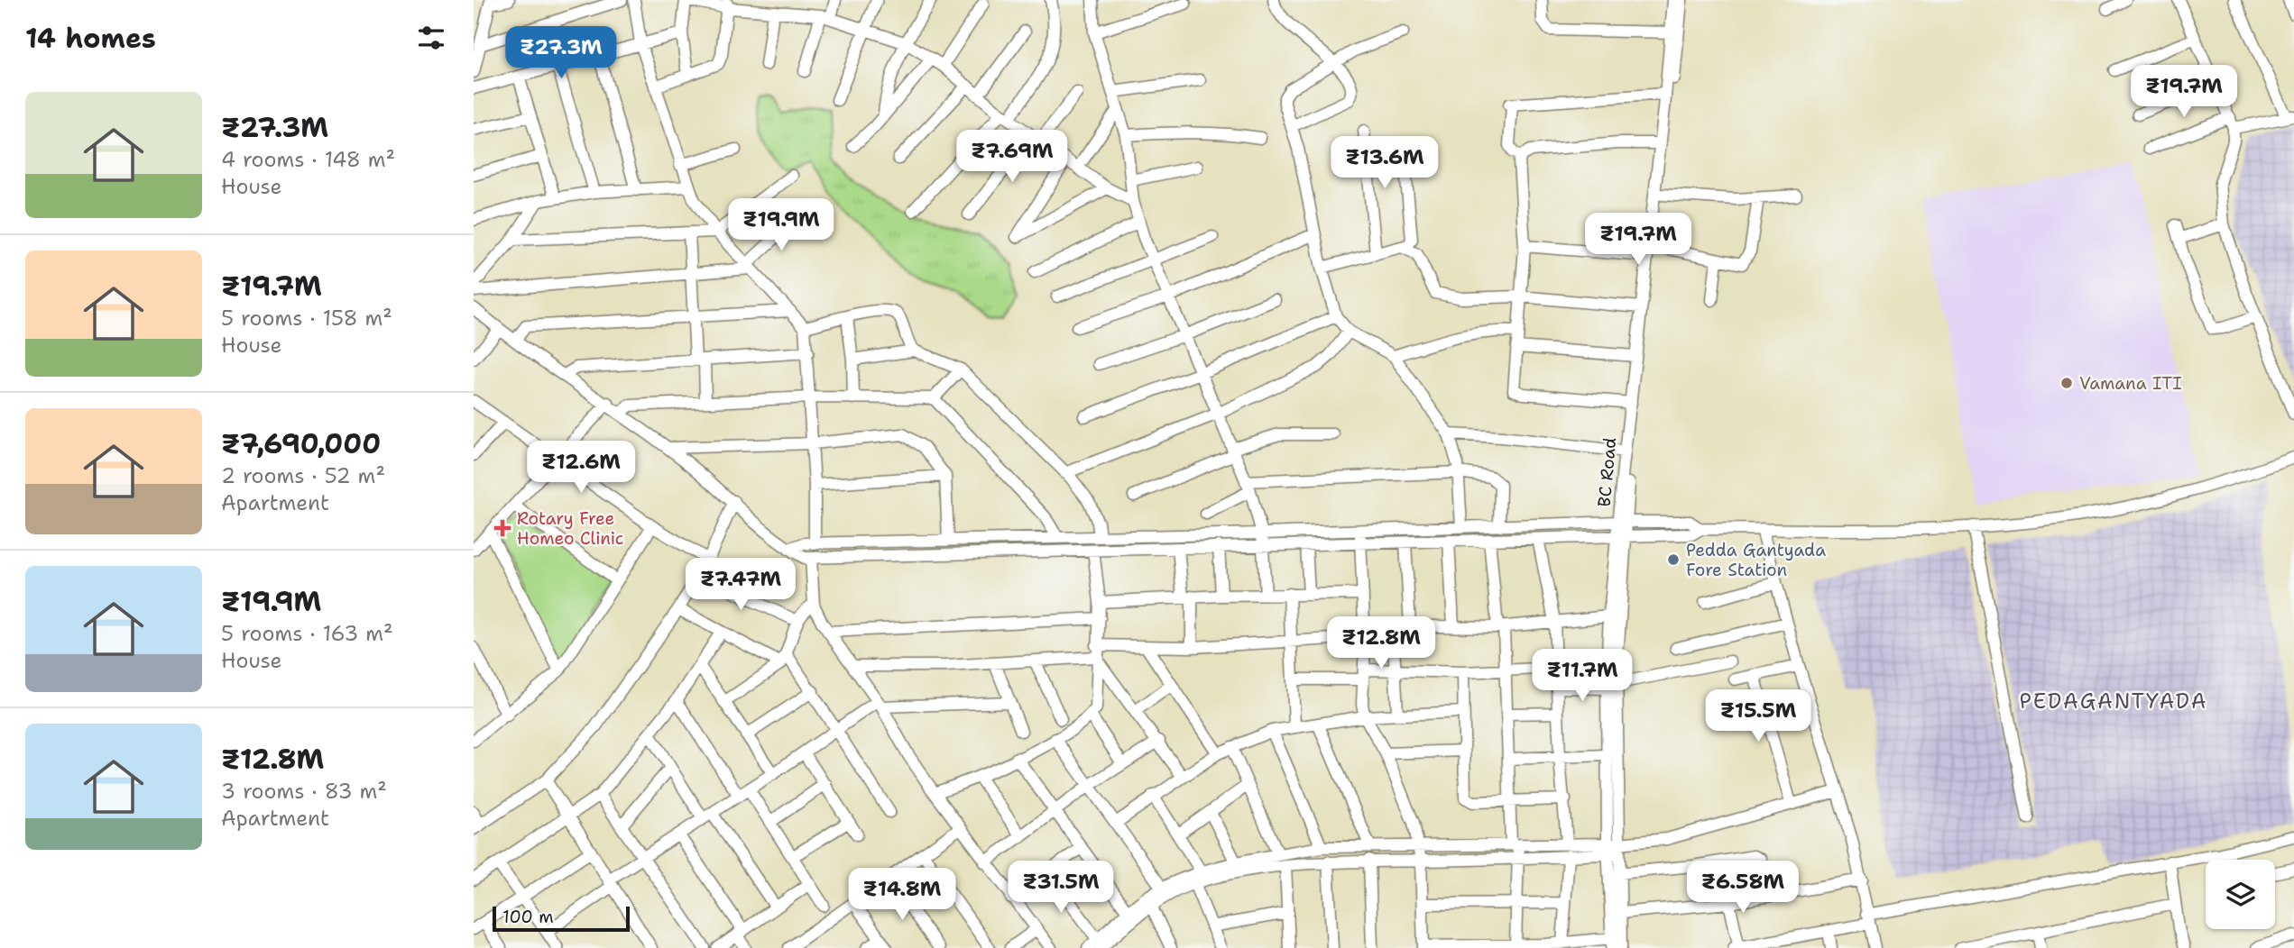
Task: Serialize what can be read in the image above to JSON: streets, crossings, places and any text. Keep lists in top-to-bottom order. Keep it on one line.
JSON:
{"streets":{"street":["BC Road"]},"districts":["PEDAGANTYADA"],"places":{"other":["Vamana ITI","Pedda Gantyada Fore Station"],"health":["Rotary Free Homeo Clinic"]},"scale_bar":"100 m","page":{"heading":"14 homes","price":["₹27.3M","₹19.7M","₹7.69M","₹13.6M","₹19.9M","₹19.7M","₹12.6M","₹7.47M","₹12.8M","₹11.7M","₹15.5M","₹31.5M","₹6.58M","₹14.8M"],"list":[{"name":"₹27.3M","note":"4 rooms · 148 m² · House"},{"name":"₹19.7M","note":"5 rooms · 158 m² · House"},{"name":"₹7,690,000","note":"2 rooms · 52 m² · Apartment"},{"name":"₹19.9M","note":"5 rooms · 163 m² · House"},{"name":"₹12.8M","note":"3 rooms · 83 m² · Apartment"}],"scale":"100 m"}}
